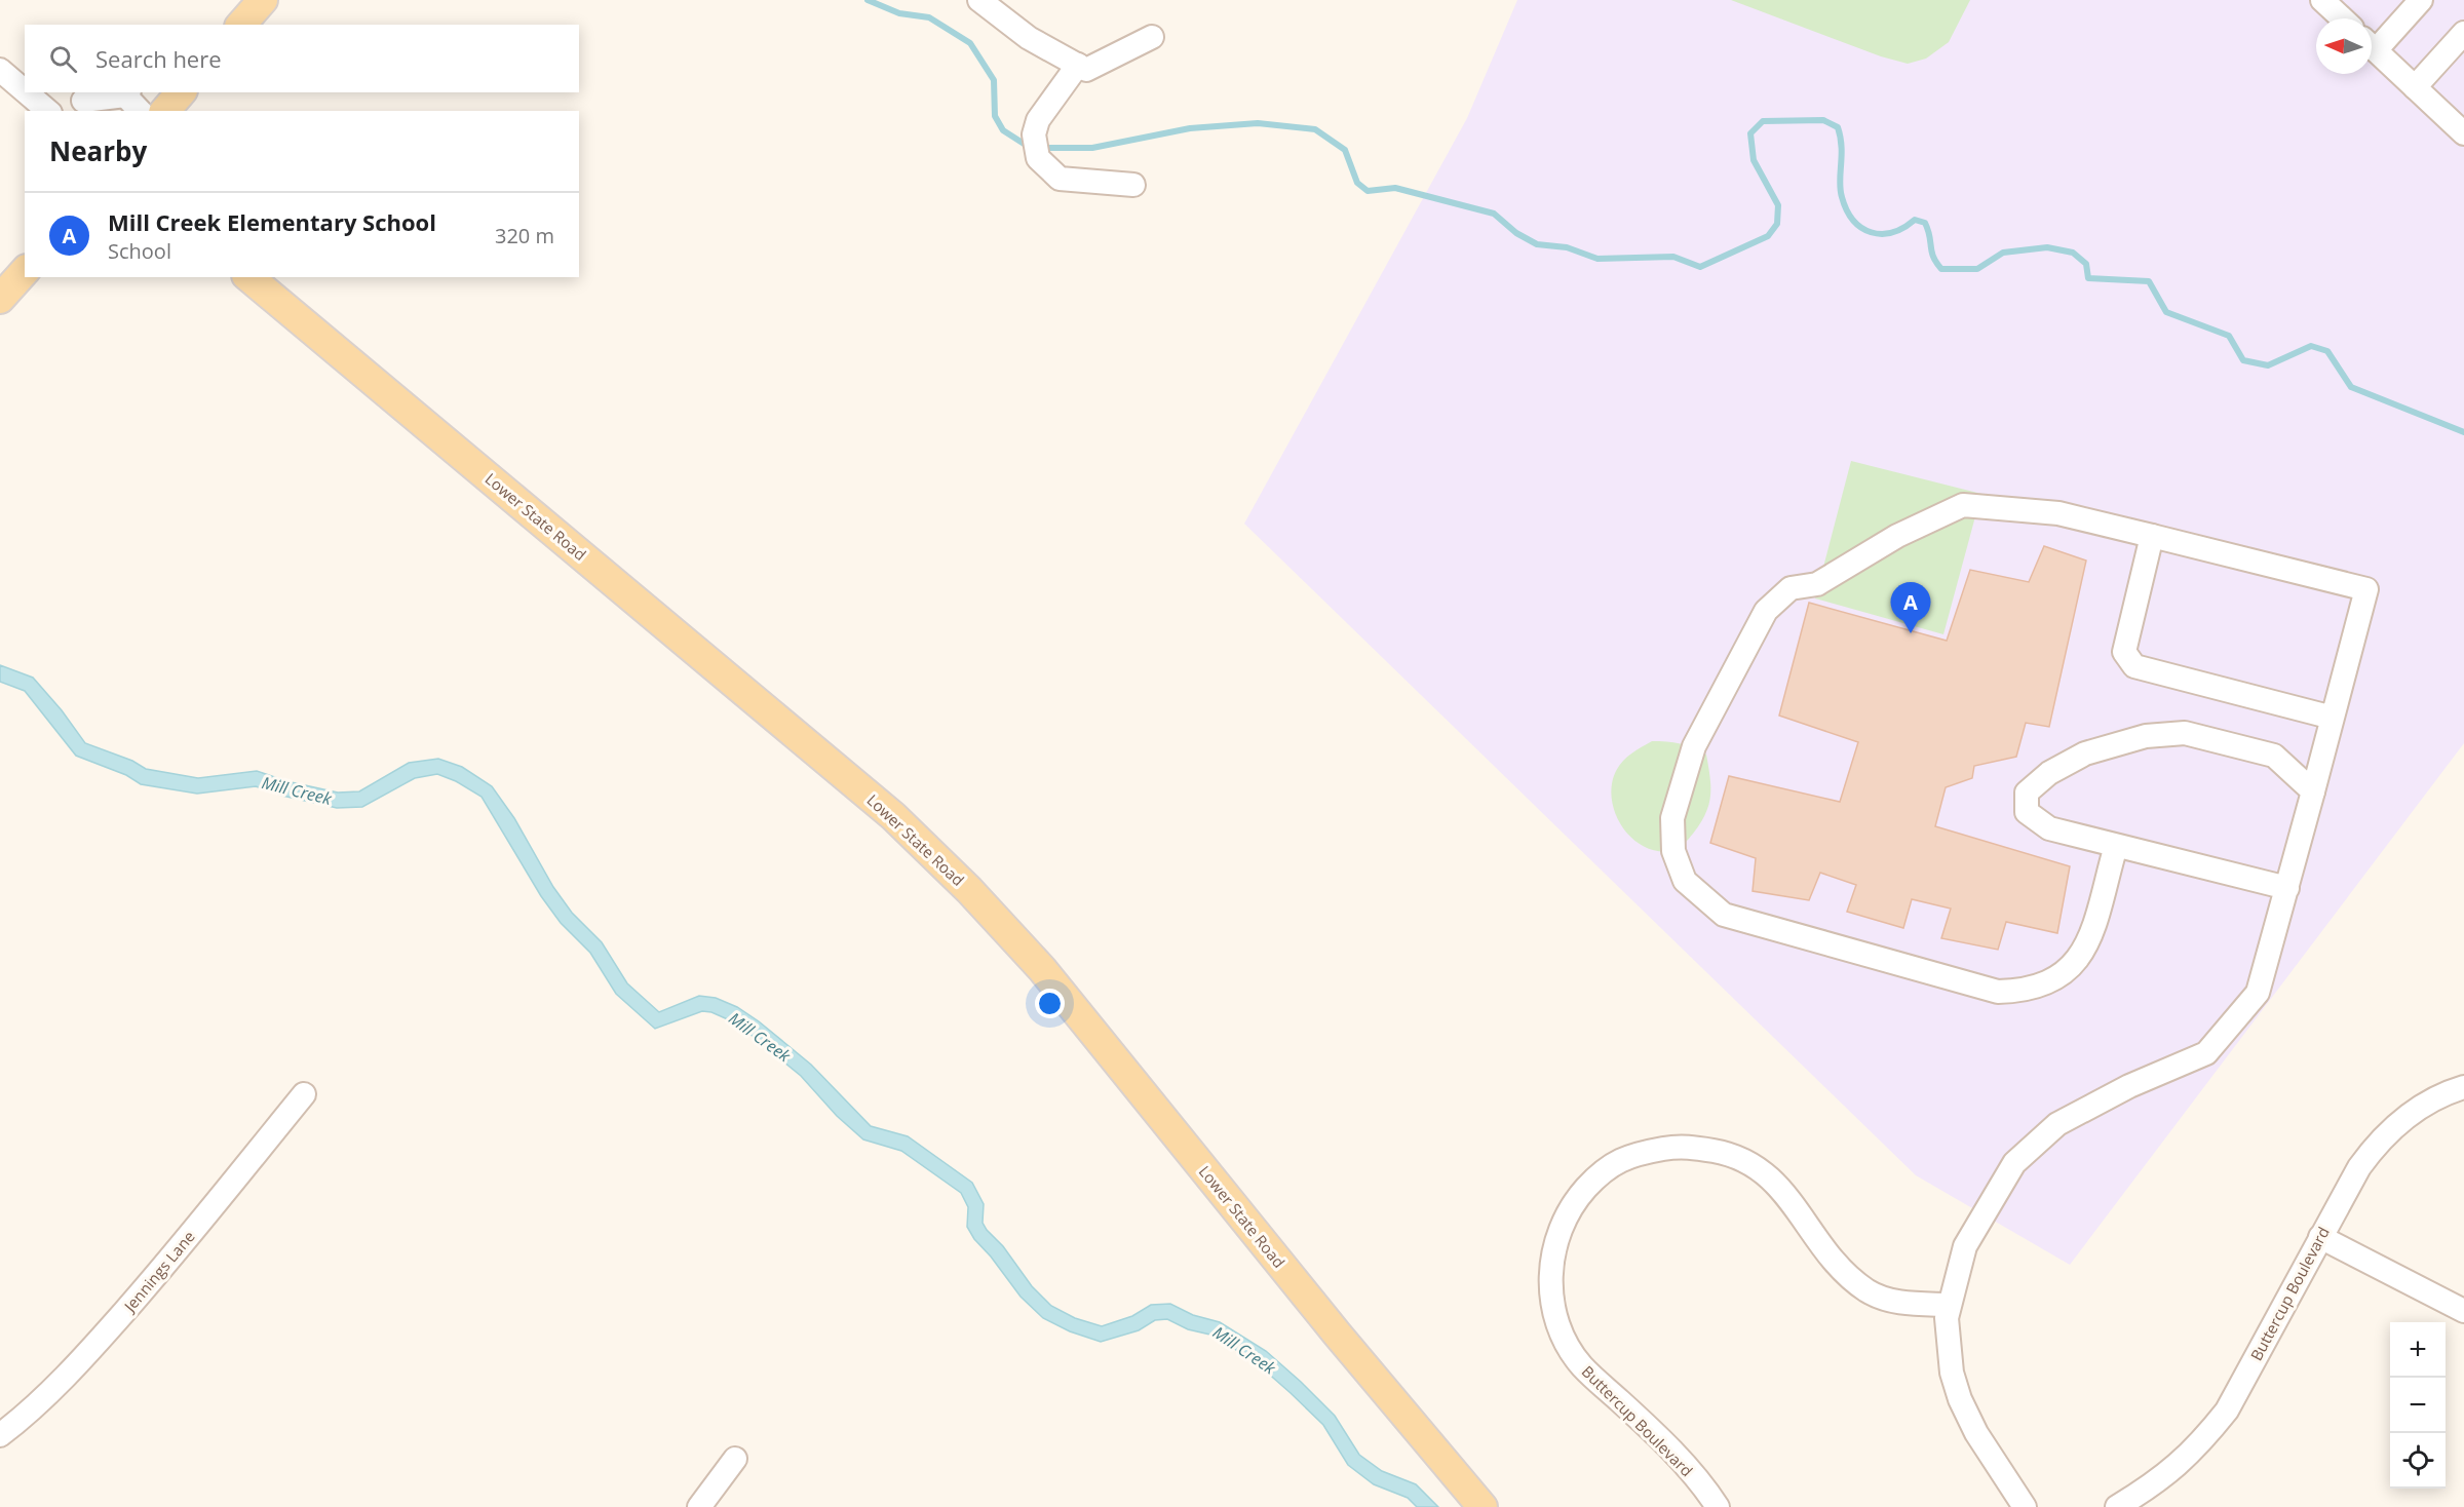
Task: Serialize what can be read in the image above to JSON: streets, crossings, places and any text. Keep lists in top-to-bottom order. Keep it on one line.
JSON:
{"streets":{"main road":["Lower State Road"],"street":["Jennings Lane","Buttercup Boulevard"]},"water":["Mill Creek"],"north":"left","page":{"search":"Search here","heading":"Nearby","list":[{"mark":"A","name":"Mill Creek Elementary School","note":"School","value":"320 m"}],"pins":"A","map_buttons":["+","−"]}}
